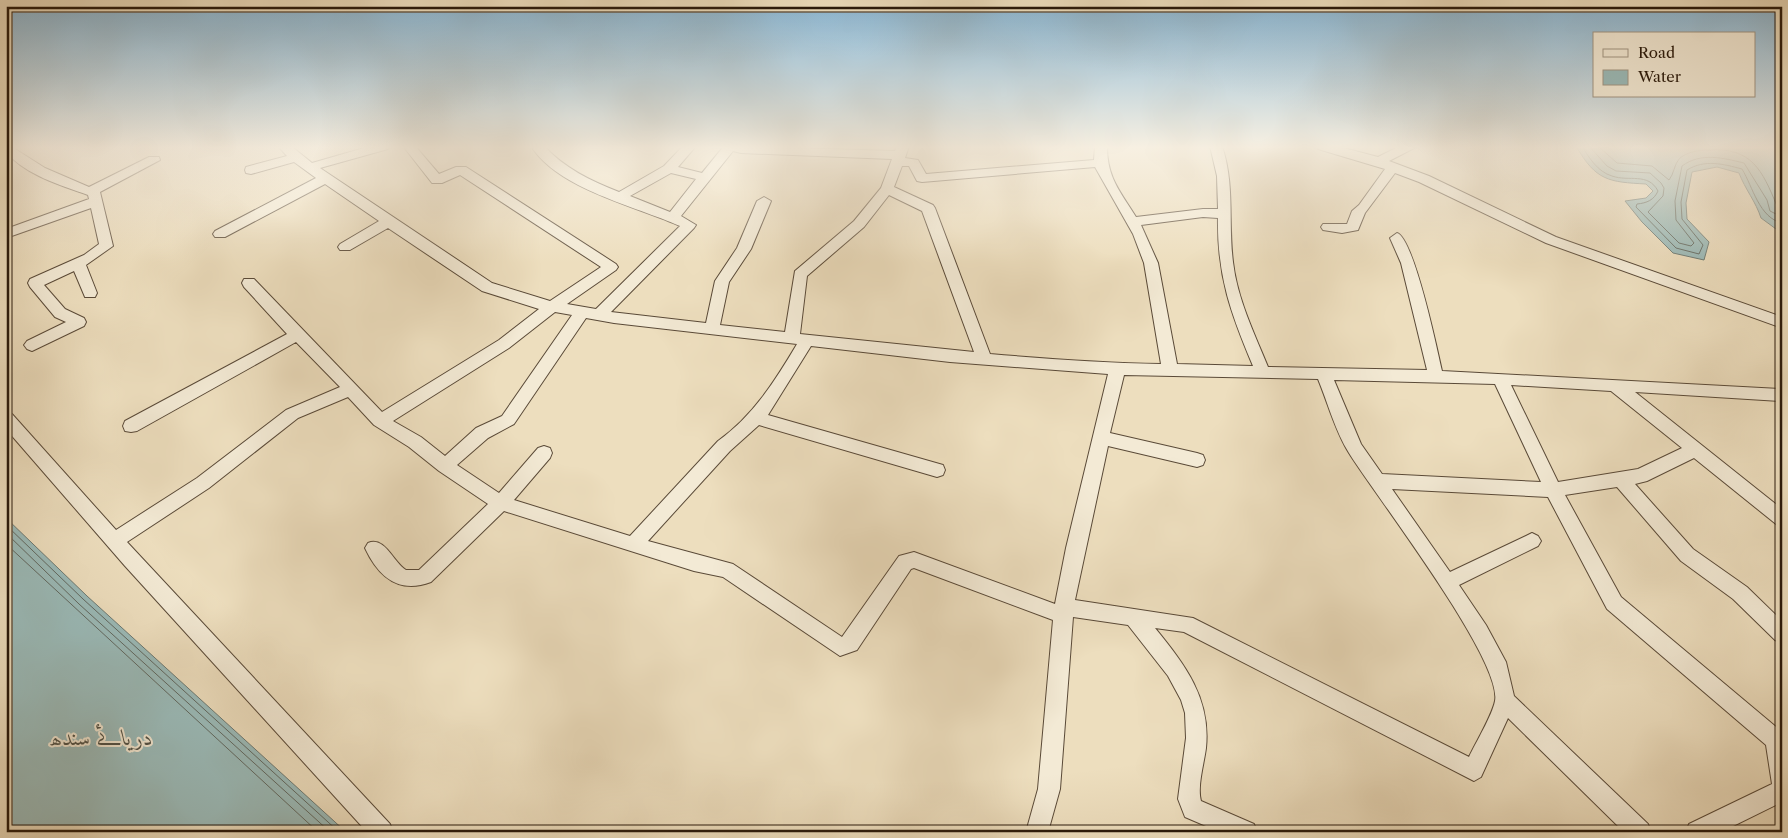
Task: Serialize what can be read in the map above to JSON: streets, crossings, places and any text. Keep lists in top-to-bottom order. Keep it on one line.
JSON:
{"water":["دریائے سندھ"],"legend":["Road","Water"]}
